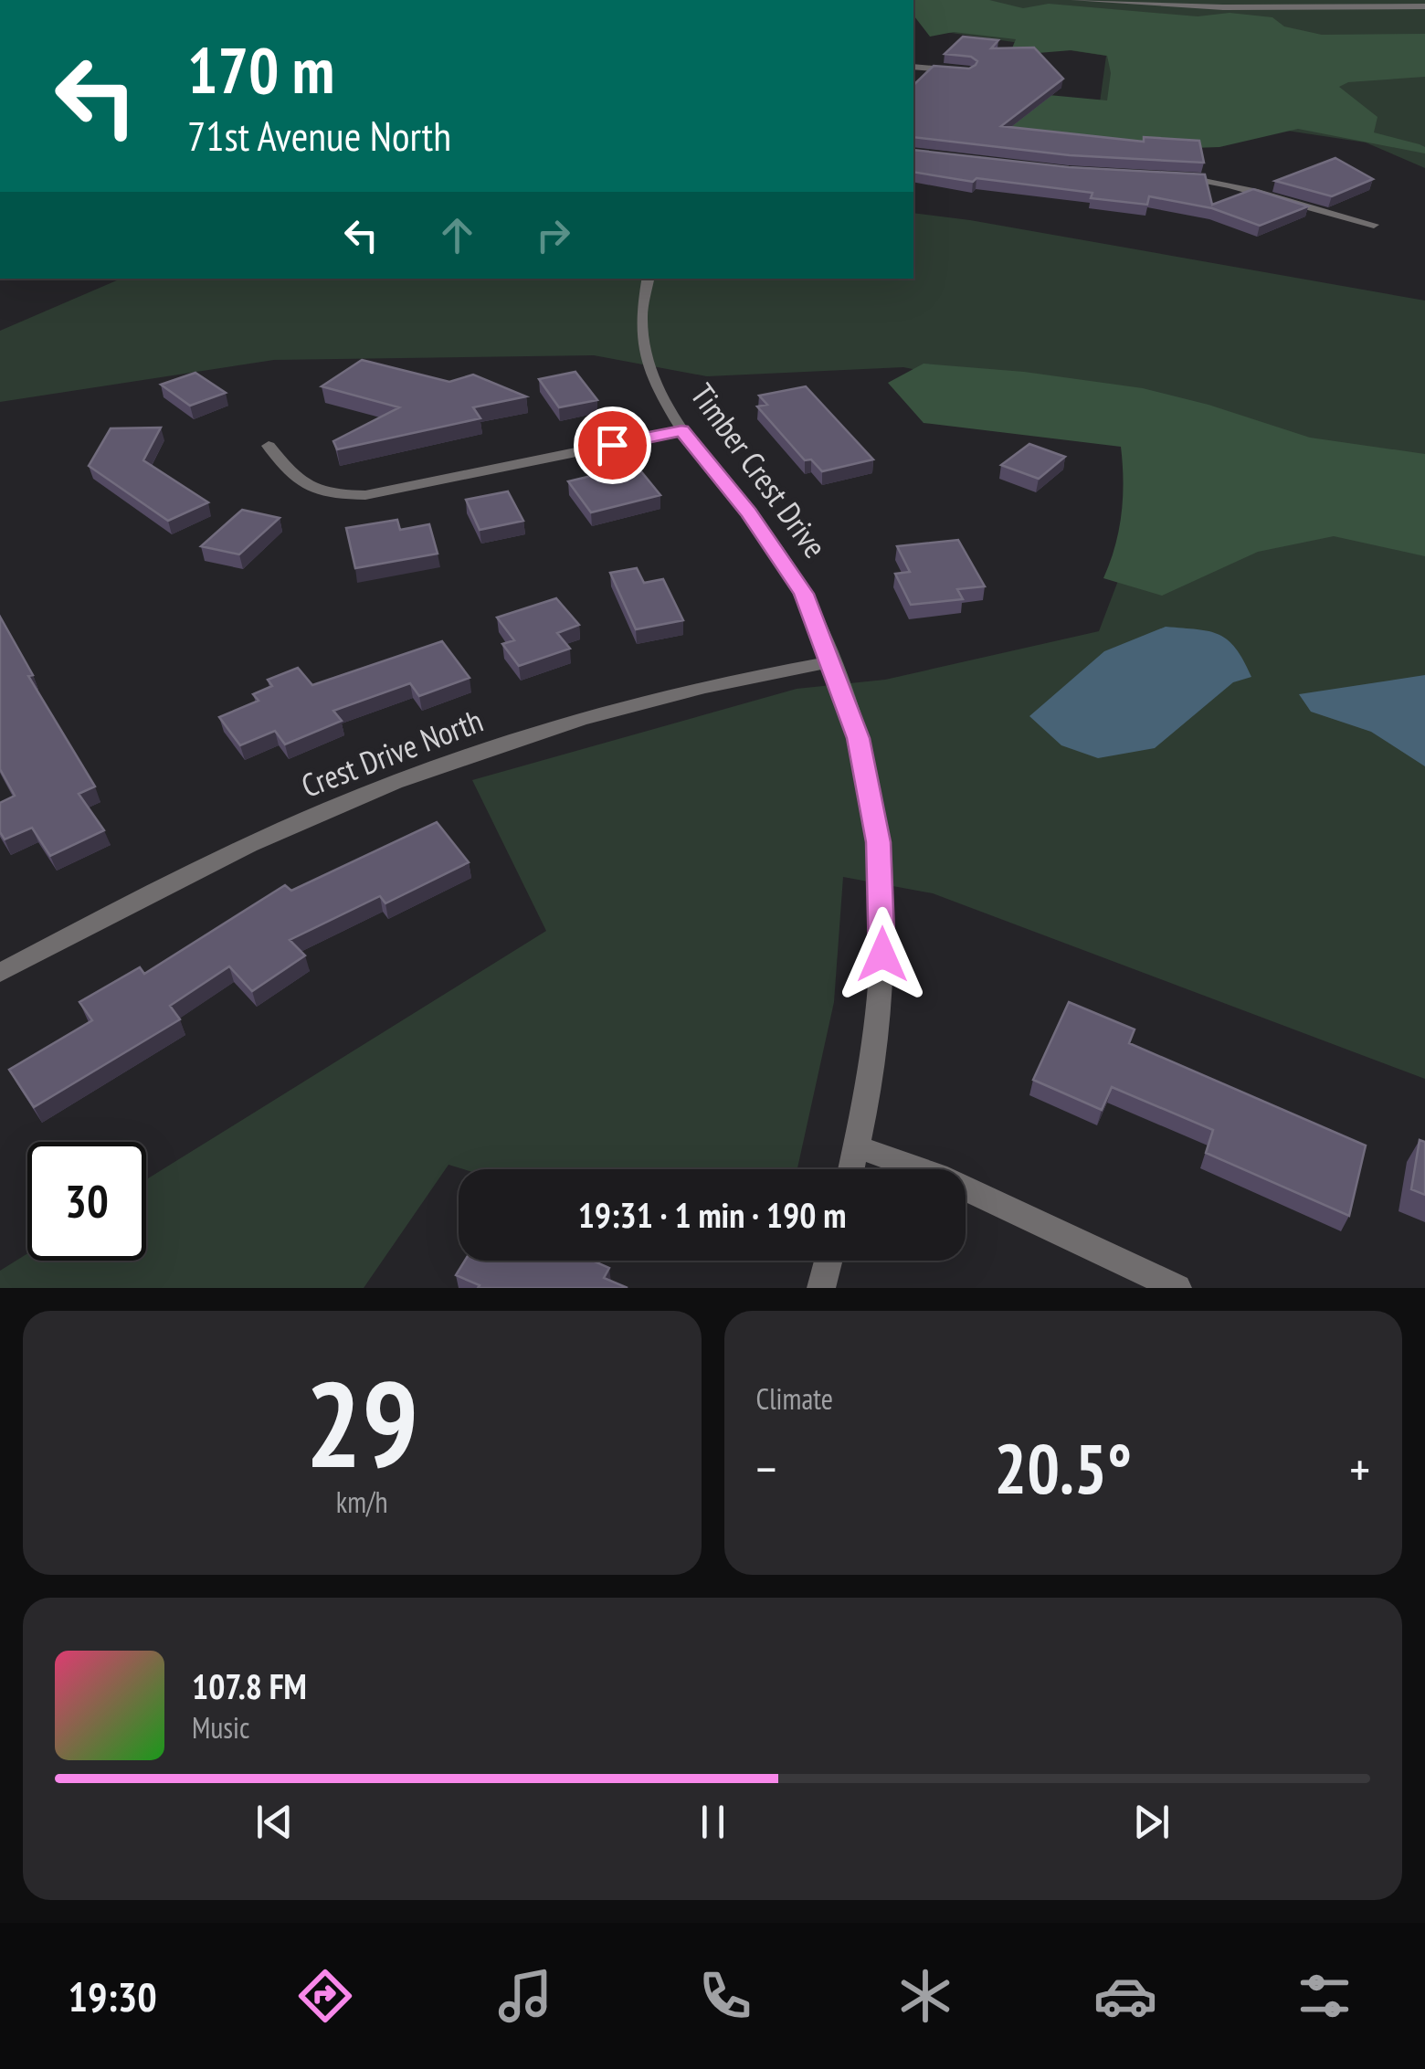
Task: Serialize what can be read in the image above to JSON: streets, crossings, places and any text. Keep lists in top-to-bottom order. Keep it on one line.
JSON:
{"streets":{"street":["Timber Crest Drive","Crest Drive North"]},"crossings":[["Timber Crest Drive","Crest Drive North"]],"page":{"turn":["170 m","71st Avenue North"],"limit":"30","trip":"19:31 · 1 min · 190 m","tile":[["29","km/h"],"Climate"],"heat":["−","20.5°","+"],"song":["107.8 FM","Music"],"tabs":"19:30"}}
